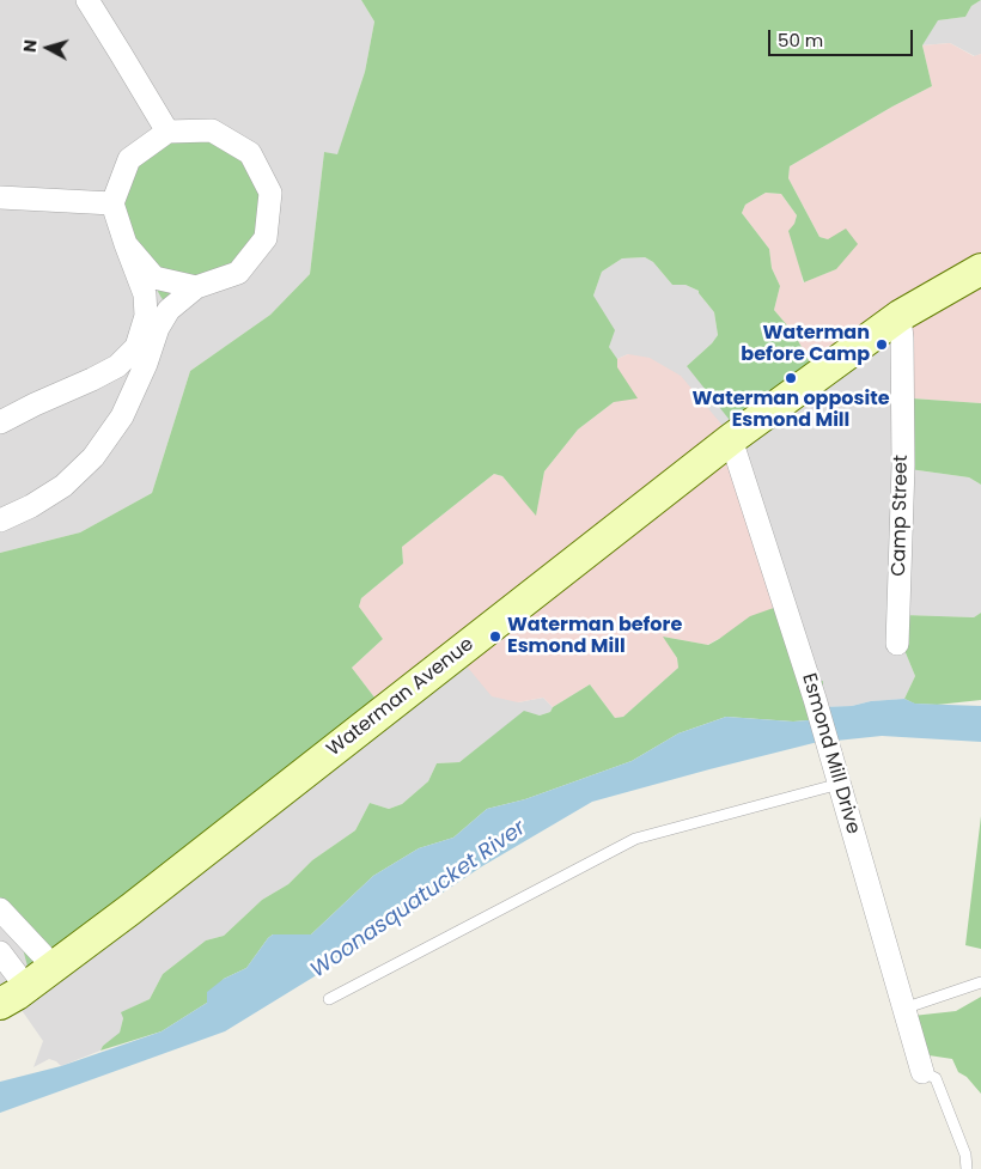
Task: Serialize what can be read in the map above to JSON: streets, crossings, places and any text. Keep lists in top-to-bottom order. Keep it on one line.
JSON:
{"streets":{"main road":["Waterman Avenue"],"street":["Camp Street","Esmond Mill Drive"]},"crossings":[["Camp Street","Waterman Avenue"],["Waterman Avenue","Esmond Mill Drive"]],"water":["Woonasquatucket River"],"places":["Waterman before Camp","Waterman opposite Esmond Mill","Waterman before Esmond Mill"],"scale_bar":"50 m","north":"left"}
